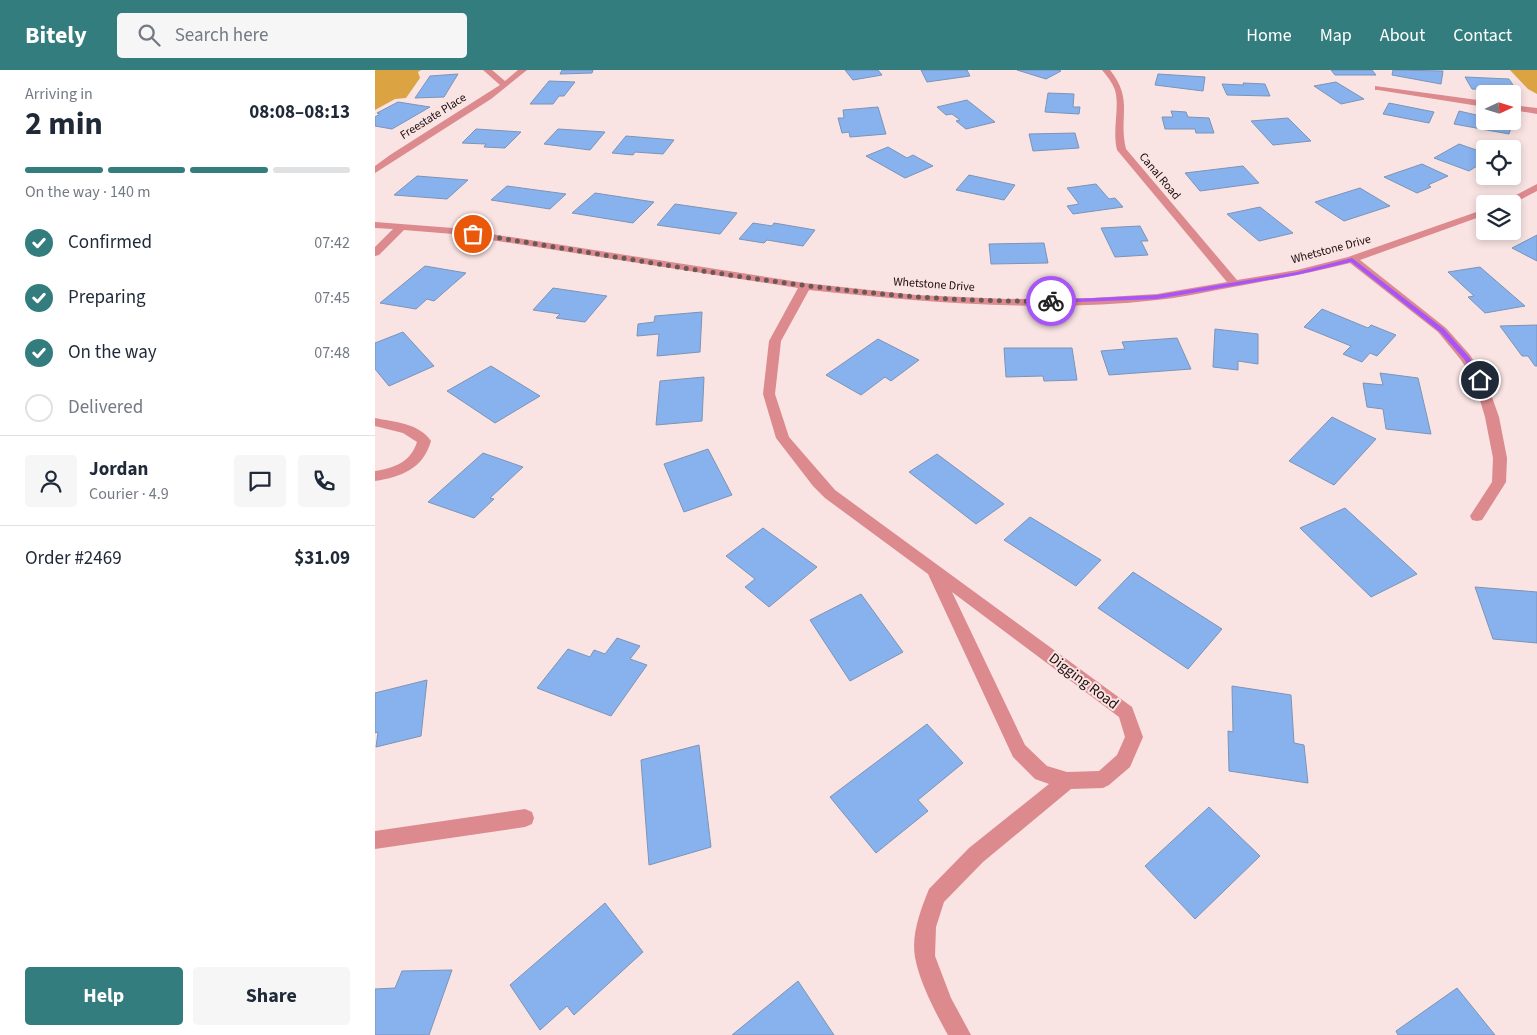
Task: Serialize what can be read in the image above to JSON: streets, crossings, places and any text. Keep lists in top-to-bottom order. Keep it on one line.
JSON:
{"streets":{"street":["Freestate Place","Canal Road","Whetstone Drive","Digging Road"]},"crossings":[["Canal Road","Whetstone Drive"],["Whetstone Drive","Digging Road"]],"north":"right","page":{"header":"Bitely","search":"Search here","nav":["Home","Map","About","Contact"],"heading":["2 min","Arriving in","08:08–08:13"],"panel":["Jordan","Courier · 4.9","Order #2469","$31.09"],"bar":"On the way · 140 m","list":[["Confirmed","07:42"],["Preparing","07:45"],["On the way","07:48"],"Delivered"],"buttons":["Help","Share"]}}
